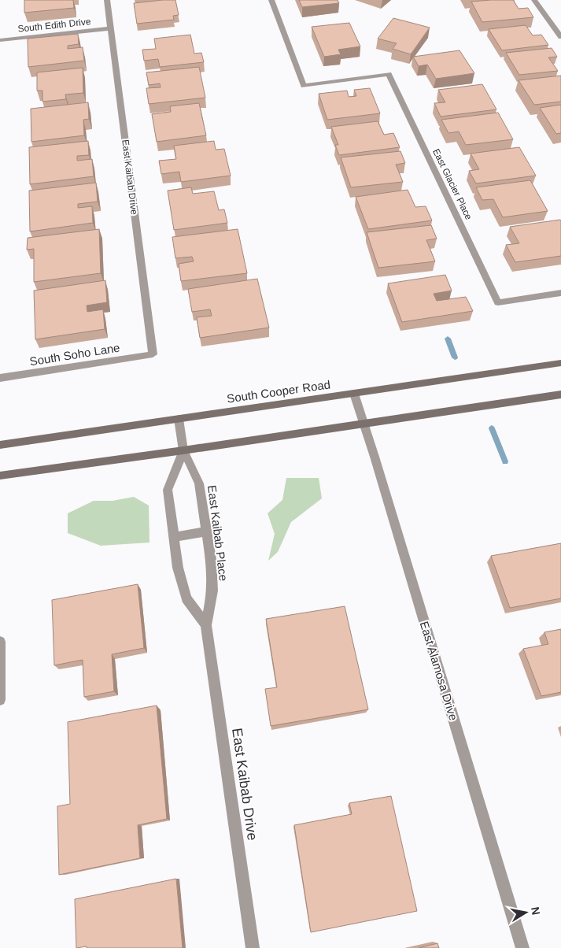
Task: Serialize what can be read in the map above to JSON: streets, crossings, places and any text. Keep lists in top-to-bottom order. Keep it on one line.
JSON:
{"streets":{"main road":["South Cooper Road"],"street":["South Edith Drive","East Kaibab Drive","East Glacier Place","South Soho Lane","East Kaibab Place","East Alamosa Drive"]},"crossings":[["South Edith Drive","East Kaibab Drive"],["East Kaibab Drive","South Soho Lane"],["East Kaibab Drive","East Kaibab Place"],["South Cooper Road","East Kaibab Place"],["South Cooper Road","East Alamosa Drive"]],"north":"right"}
